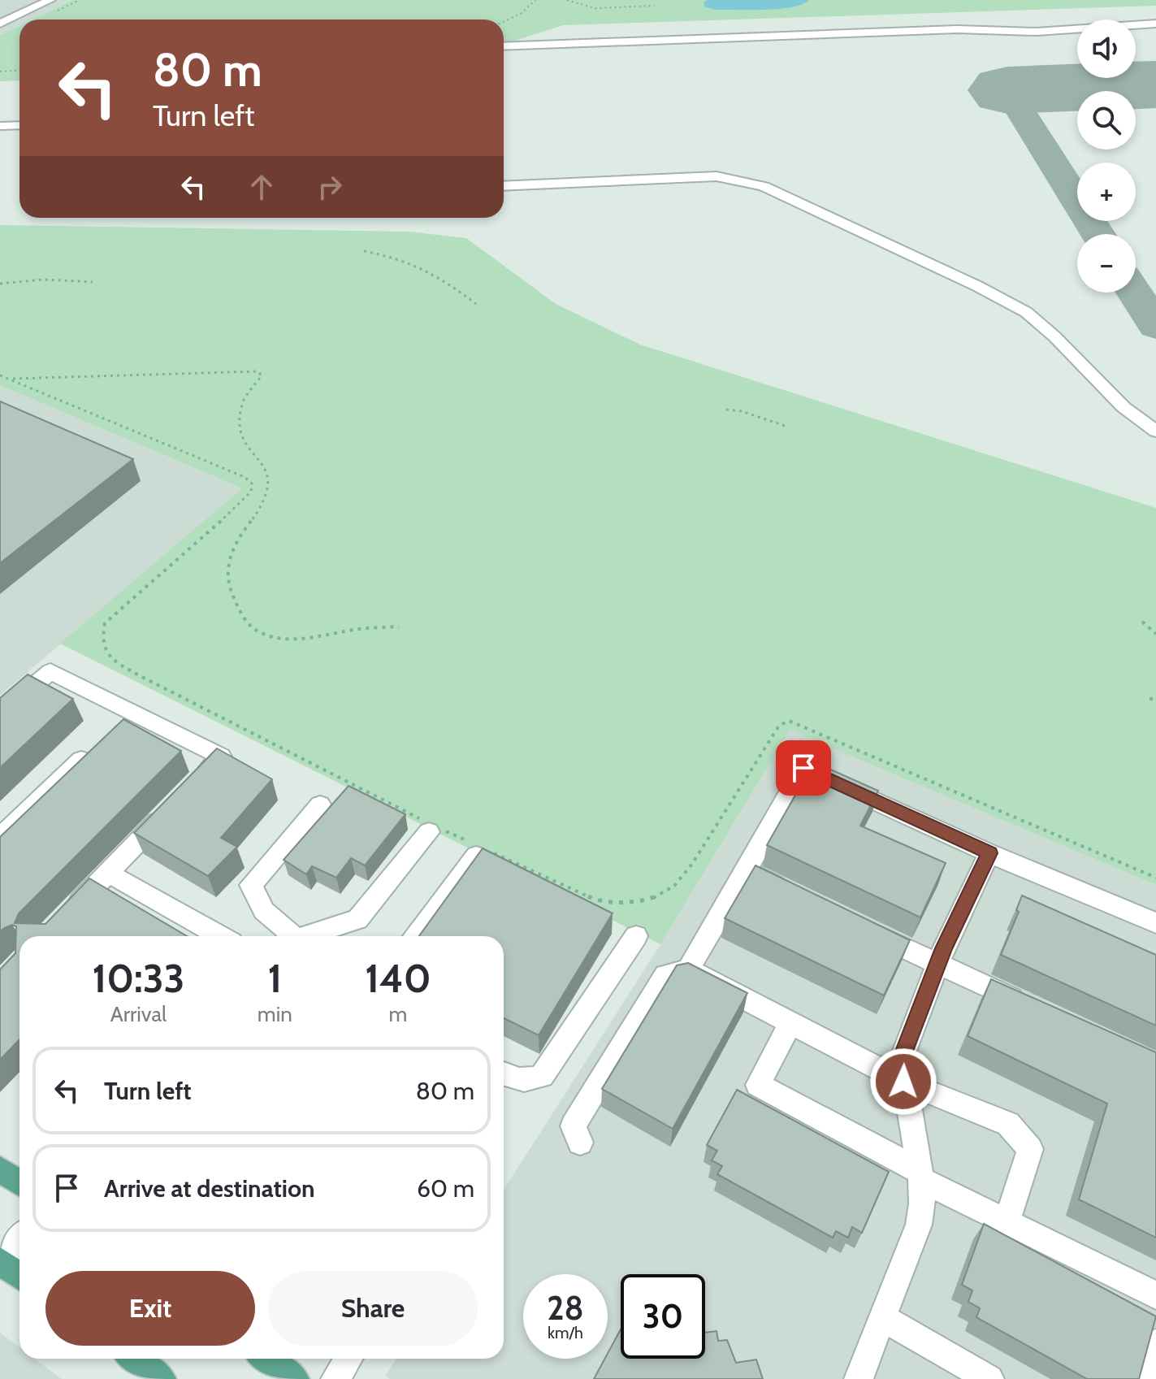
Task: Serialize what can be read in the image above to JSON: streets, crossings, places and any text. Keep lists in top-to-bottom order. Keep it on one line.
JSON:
{"page":{"map_buttons":["+","−"],"turn":["80 m","Turn left"],"eta":["10:33","Arrival","1","min","140","m"],"list":[{"name":"Turn left","value":"80 m"},{"name":"Arrive at destination","value":"60 m"}],"buttons":["Exit","Share"],"speed":"28 km/h","limit":"30"}}
